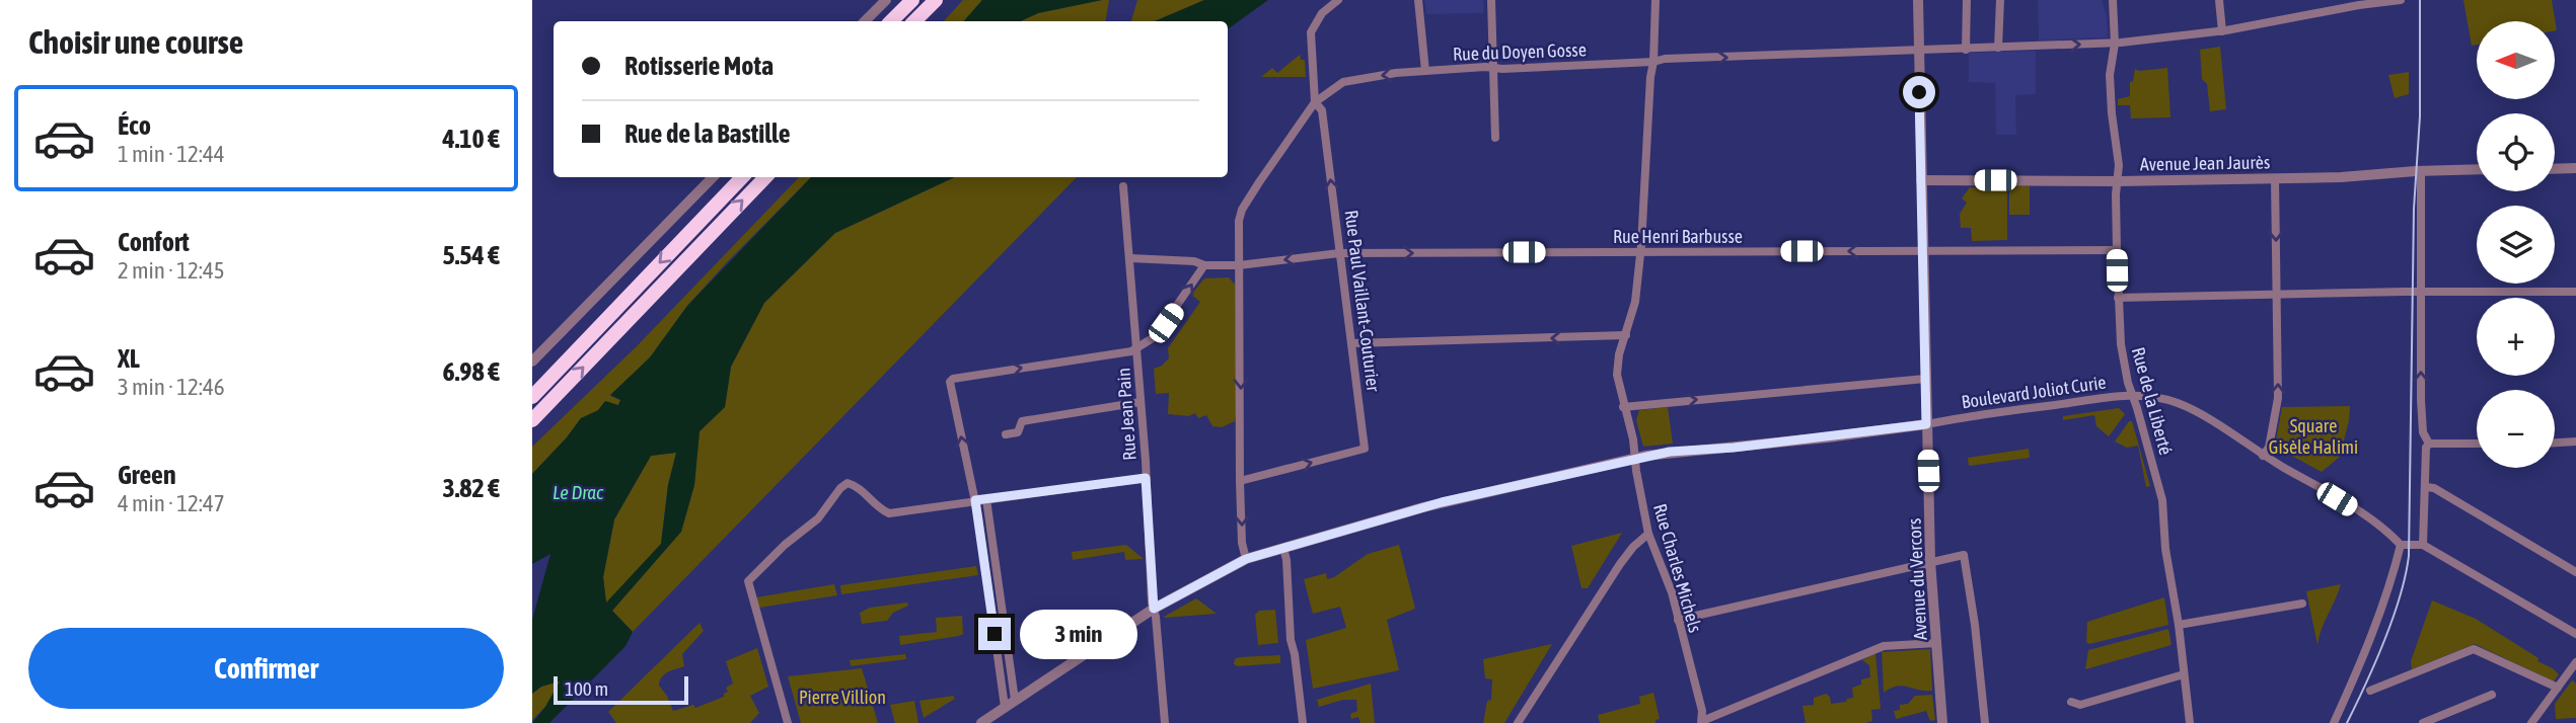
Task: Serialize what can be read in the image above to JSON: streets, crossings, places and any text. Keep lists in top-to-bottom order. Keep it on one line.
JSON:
{"streets":{"street":["Rue du Doyen Gosse","Avenue Jean Jaurès","Rue Henri Barbusse","Rue Paul Vaillant-Couturier","Boulevard Joliot Curie","Rue de la Liberté","Rue Jean Pain","Rue Charles Michels","Avenue du Vercors"]},"crossings":[["Rue du Doyen Gosse","Rue Henri Barbusse"],["Rue du Doyen Gosse","Rue Paul Vaillant-Couturier"],["Rue du Doyen Gosse","Boulevard Joliot Curie"],["Rue du Doyen Gosse","Rue de la Liberté"],["Rue du Doyen Gosse","Rue Charles Michels"],["Rue du Doyen Gosse","Avenue du Vercors"],["Avenue Jean Jaurès","Rue de la Liberté"],["Avenue Jean Jaurès","Avenue du Vercors"],["Rue Henri Barbusse","Rue Paul Vaillant-Couturier"],["Rue Henri Barbusse","Rue de la Liberté"],["Rue Henri Barbusse","Rue Charles Michels"],["Rue Henri Barbusse","Avenue du Vercors"],["Boulevard Joliot Curie","Rue de la Liberté"],["Boulevard Joliot Curie","Rue Jean Pain"],["Boulevard Joliot Curie","Rue Charles Michels"],["Boulevard Joliot Curie","Avenue du Vercors"]],"water":["Le Drac"],"parks":["Square Gisèle Halimi","Pierre Villion"],"scale_bar":"100 m","north":"left","page":{"heading":"Choisir une course","map_buttons":["+","−"],"banner":["Rotisserie Mota","Rue de la Bastille"],"list":[{"name":"Éco","note":"1 min · 12:44","value":"4.10 €"},{"name":"Confort","note":"2 min · 12:45","value":"5.54 €"},{"name":"XL","note":"3 min · 12:46","value":"6.98 €"},{"name":"Green","note":"4 min · 12:47","value":"3.82 €"}],"bubble":"3 min","buttons":"Confirmer","scale":"100 m"}}
